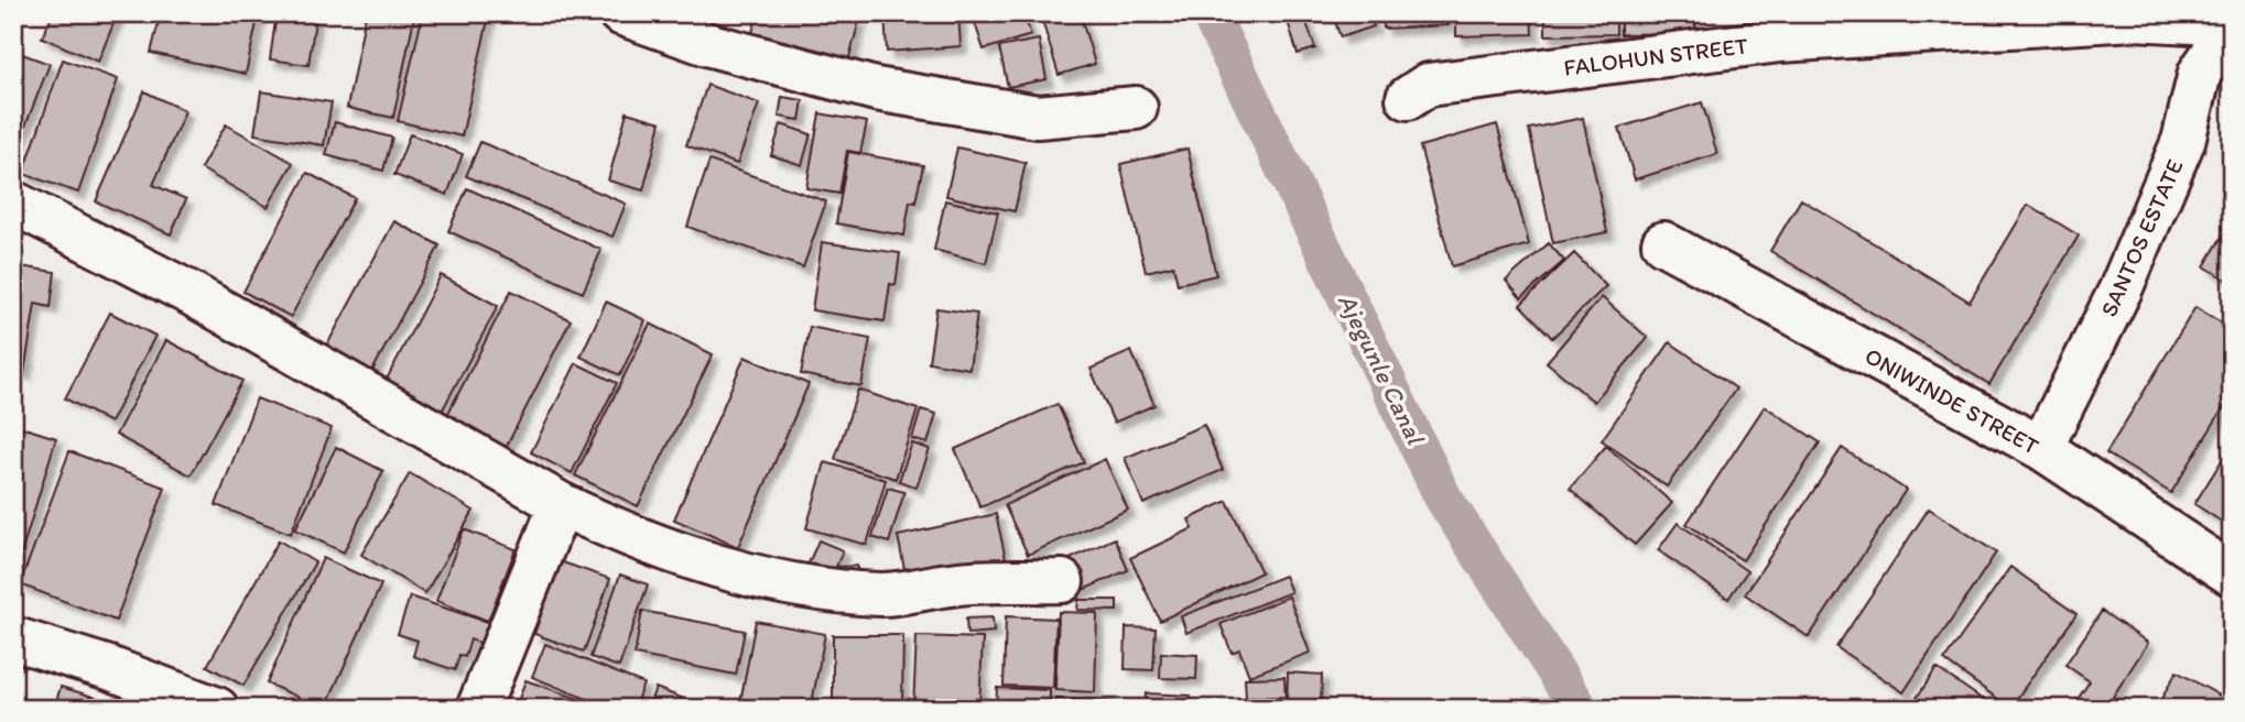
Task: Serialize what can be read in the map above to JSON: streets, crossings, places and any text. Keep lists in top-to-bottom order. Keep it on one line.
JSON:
{"streets":{"street":["FALOHUN STREET","SANTOS ESTATE","ONIWINDE STREET"]},"crossings":[["FALOHUN STREET","SANTOS ESTATE"],["SANTOS ESTATE","ONIWINDE STREET"]],"water":["Ajegunle Canal"]}
